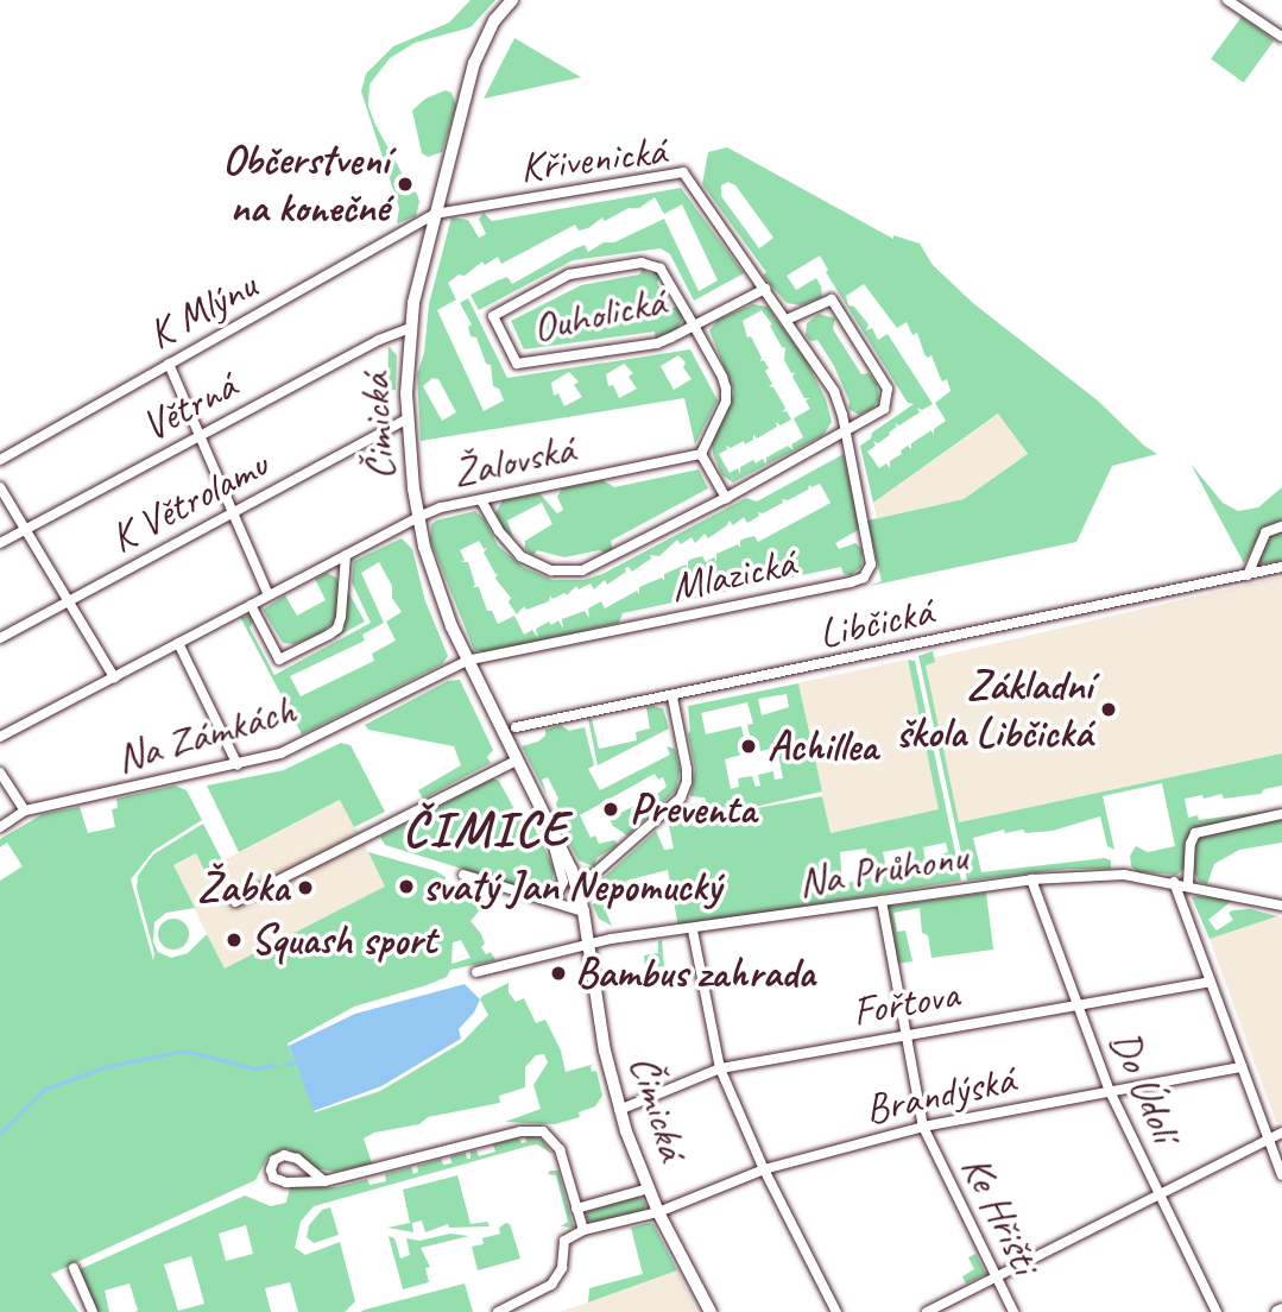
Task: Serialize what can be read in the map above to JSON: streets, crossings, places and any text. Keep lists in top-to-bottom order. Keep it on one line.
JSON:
{"streets":{"street":["Křivenická","K Mlýnu","Ouholická","Větrná","Čimická","Žalovská","K Větrolamu","Mlazická","Libčická","Na Zámkách","Na Průhonu","Fořtova","Do Údolí","Brandýská","Ke Hřišti"]},"crossings":[["Křivenická","K Mlýnu"],["Křivenická","Čimická"],["Křivenická","Mlazická"],["K Mlýnu","Čimická"],["Větrná","Čimická"],["Čimická","Žalovská"],["Čimická","K Větrolamu"],["Čimická","Mlazická"],["Čimická","Na Zámkách"],["Čimická","Na Průhonu"],["Čimická","Fořtova"],["Čimická","Brandýská"],["Mlazická","Na Zámkách"],["Na Průhonu","Do Údolí"],["Na Průhonu","Ke Hřišti"],["Fořtova","Do Údolí"],["Fořtova","Ke Hřišti"],["Do Údolí","Brandýská"],["Brandýská","Ke Hřišti"]],"districts":["ČIMICE"],"places":["Občerstvení na konečné","Základní škola Libčická","Achillea","Preventa","svatý Jan Nepomucký","Žabka","Squash sport","Bambus zahrada"]}
